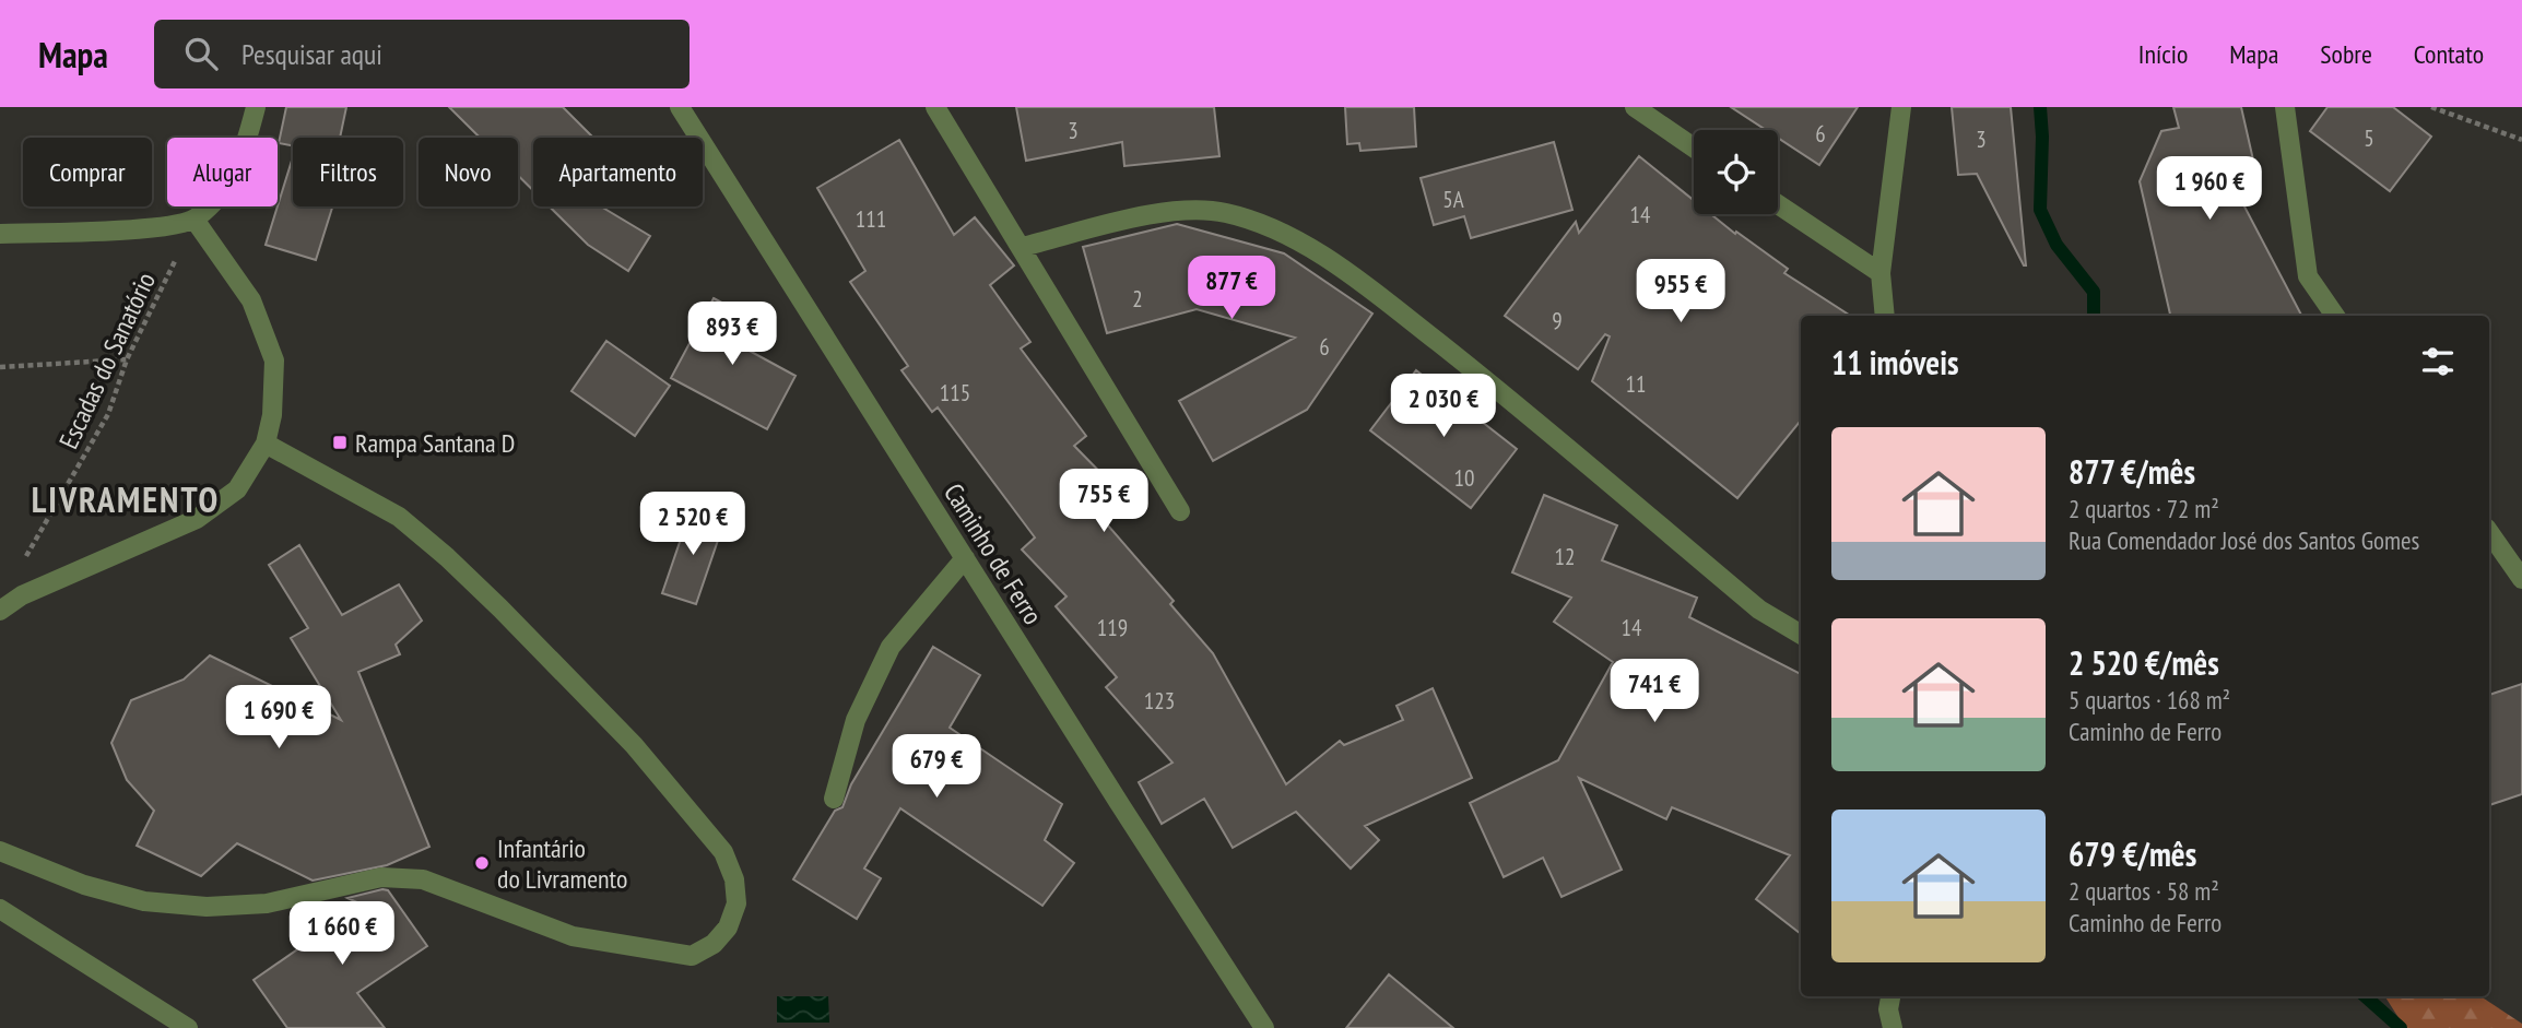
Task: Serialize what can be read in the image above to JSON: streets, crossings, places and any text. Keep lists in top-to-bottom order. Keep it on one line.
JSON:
{"streets":{"street":["Caminho de Ferro"],"path":["Escadas do Sanatório"]},"districts":["LIVRAMENTO"],"places":{"transit":["Rampa Santana D"],"other":["Infantário do Livramento"]},"house_numbers":["3","6","5","3","5A","14","111","2","9","6","11","115","10","12","119","14","123"],"page":{"header":"Mapa","search":"Pesquisar aqui","nav":["Início","Mapa","Sobre","Contato"],"chip":["Comprar","Alugar","Filtros","Novo","Apartamento"],"price":["1 960 €","877 €","955 €","893 €","2 030 €","755 €","2 520 €","741 €","1 690 €","679 €","1 660 €"],"heading":"11 imóveis","list":[{"name":"877 €/mês","note":"2 quartos · 72 m² · Rua Comendador José dos Santos Gomes"},{"name":"2 520 €/mês","note":"5 quartos · 168 m² · Caminho de Ferro"},{"name":"679 €/mês","note":"2 quartos · 58 m² · Caminho de Ferro"}]}}
